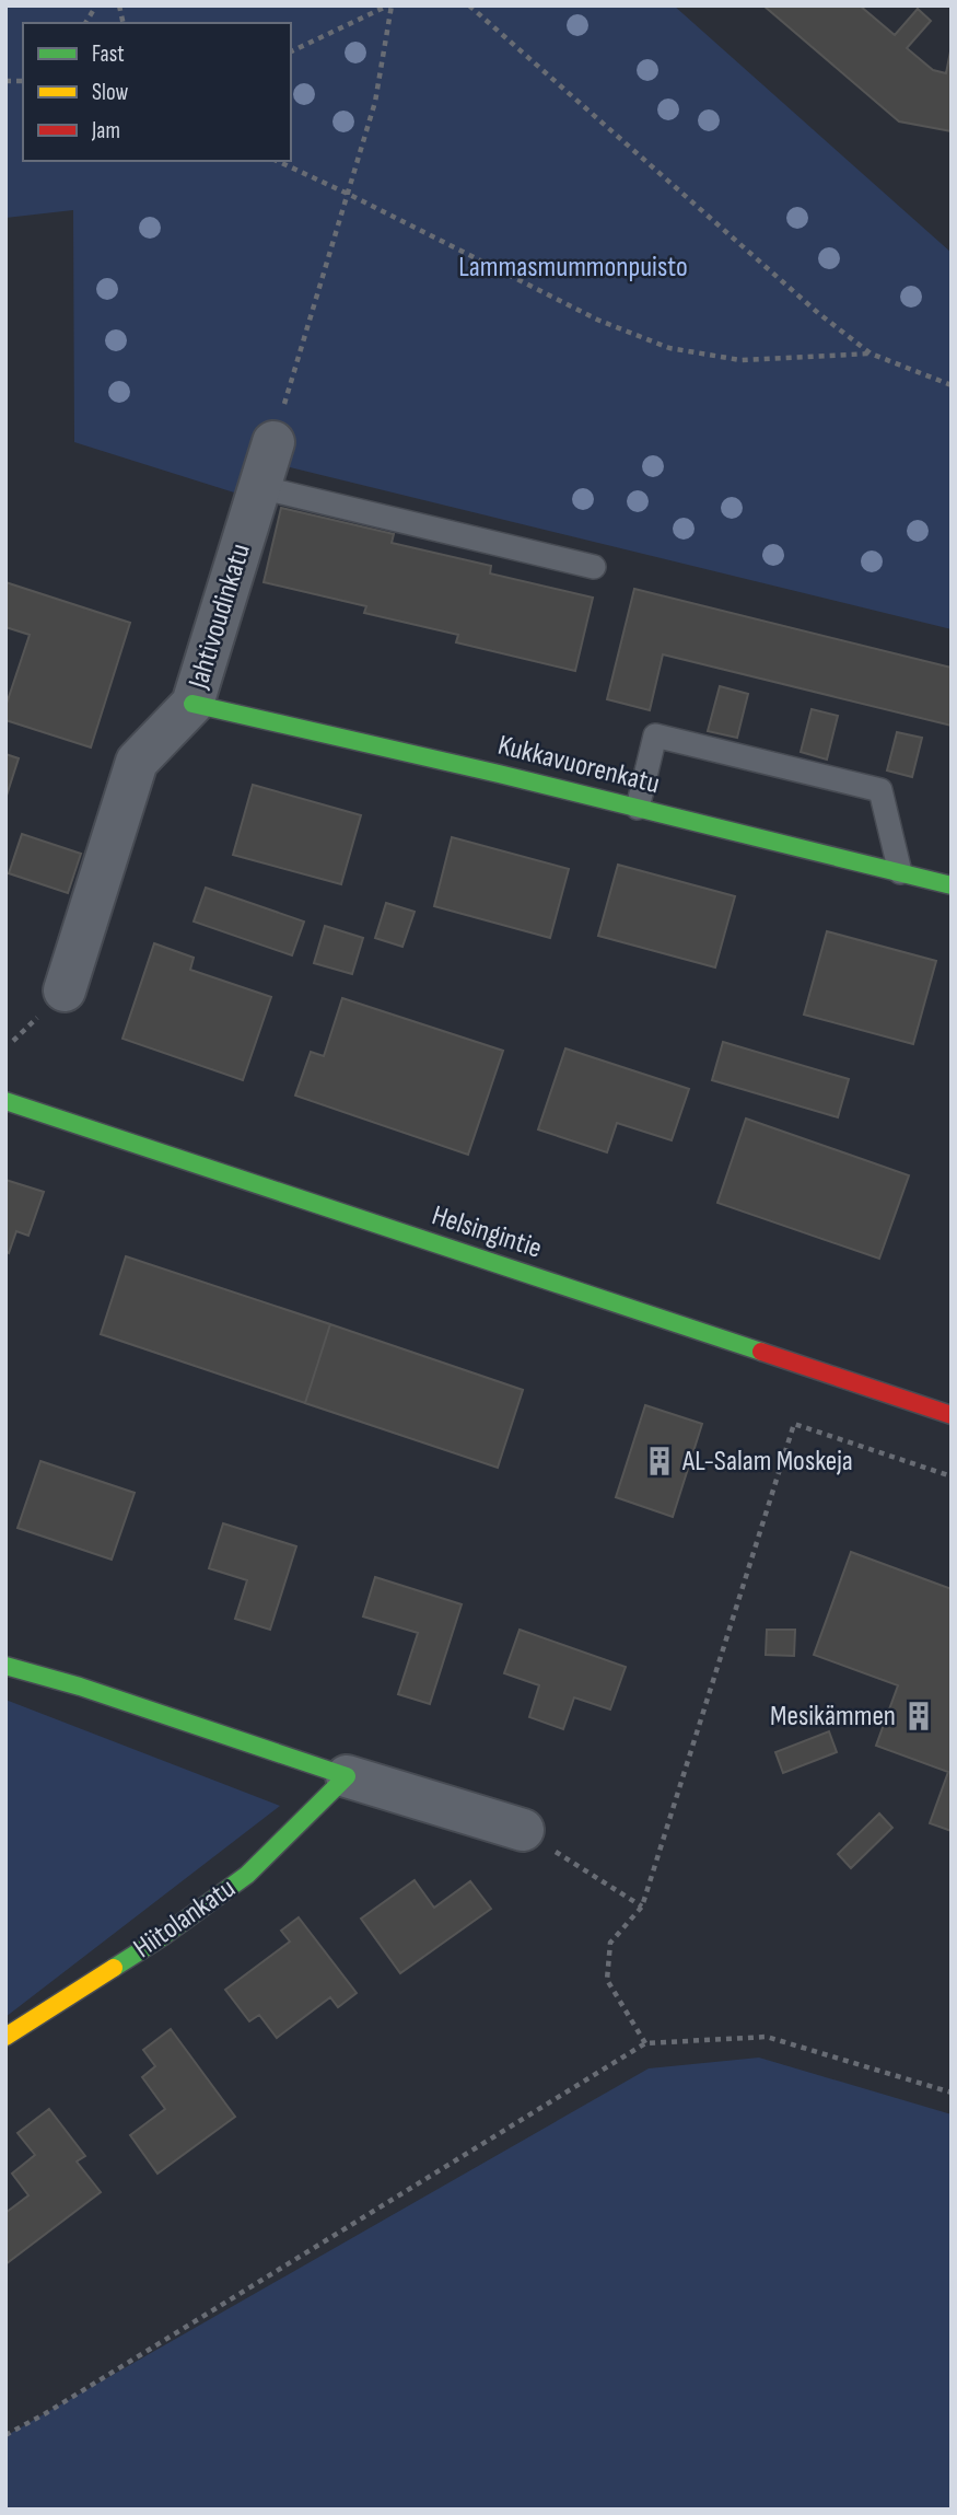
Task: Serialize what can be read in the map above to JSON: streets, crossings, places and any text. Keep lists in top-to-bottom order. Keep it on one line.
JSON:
{"streets":{"street":["Jahtivoudinkatu","Kukkavuorenkatu","Helsingintie","Hiitolankatu"]},"crossings":[["Jahtivoudinkatu","Kukkavuorenkatu"]],"parks":["Lammasmummonpuisto"],"places":{"building":["AL-Salam Moskeja","Mesikämmen"]},"legend":["Fast","Slow","Jam"]}
